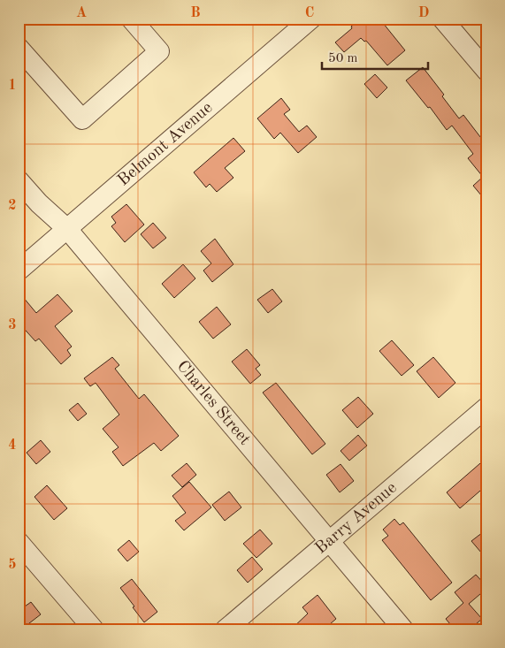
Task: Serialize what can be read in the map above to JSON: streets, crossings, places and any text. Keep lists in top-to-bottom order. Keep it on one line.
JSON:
{"streets":{"street":["Belmont Avenue","Charles Street","Barry Avenue"]},"crossings":[["Belmont Avenue","Charles Street"],["Charles Street","Barry Avenue"]],"scale_bar":"50 m","grid":{"columns":["A","B","C","D"],"rows":["1","2","3","4","5"]}}
